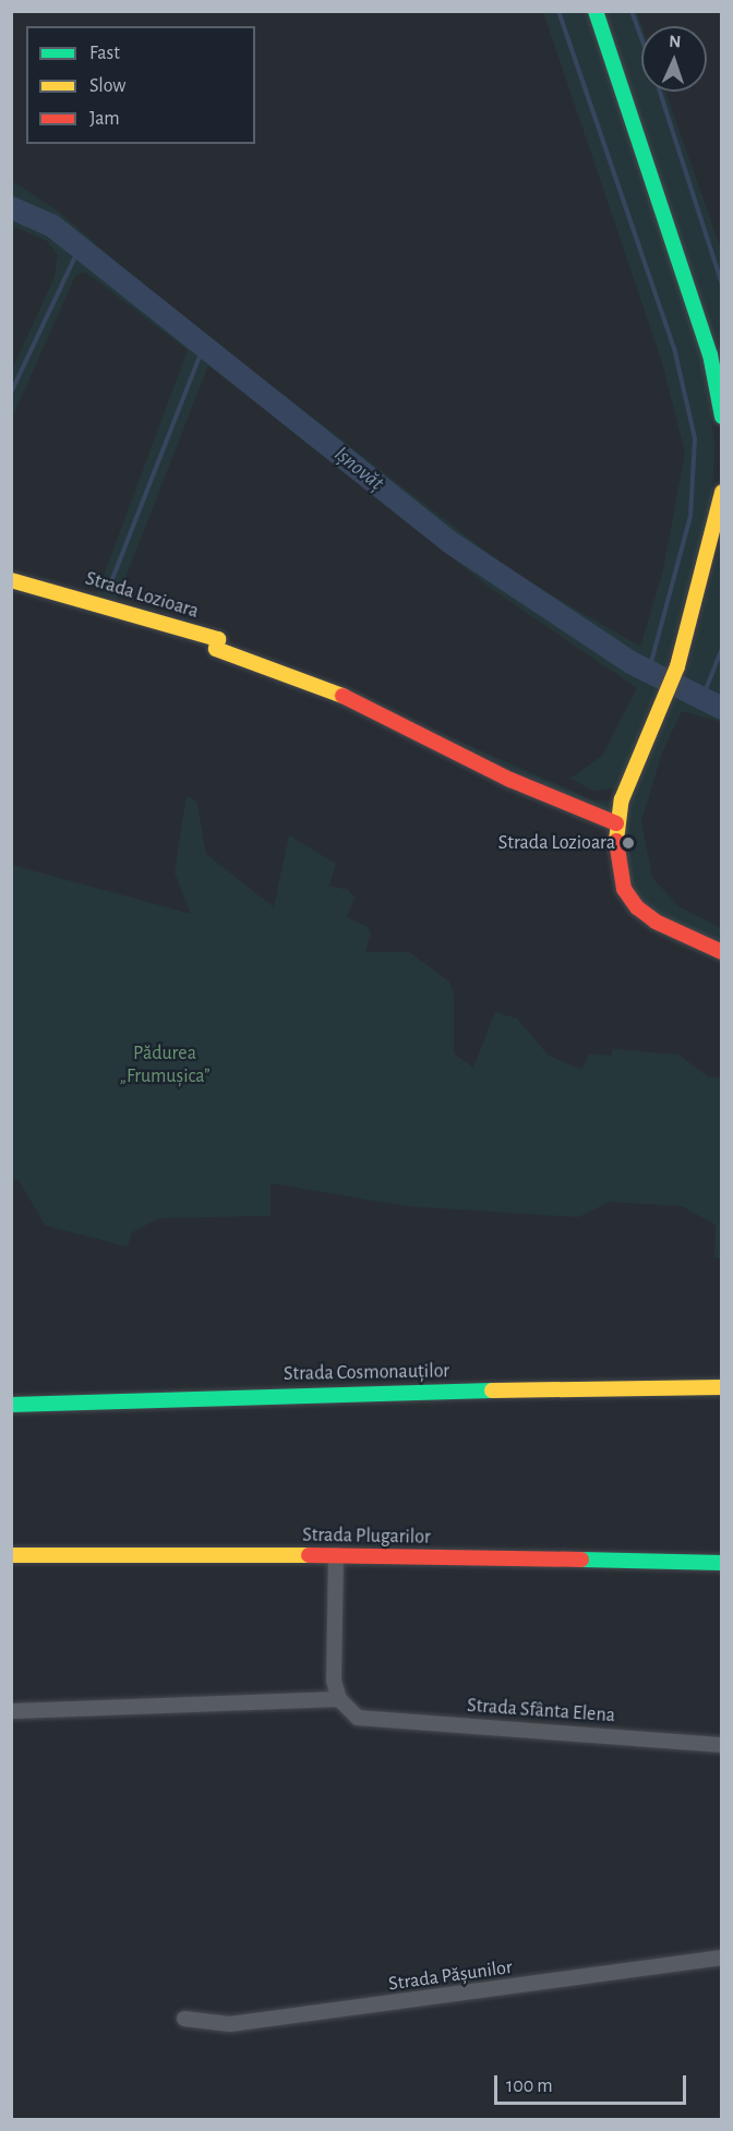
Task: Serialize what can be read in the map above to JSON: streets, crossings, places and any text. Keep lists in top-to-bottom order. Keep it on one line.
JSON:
{"streets":{"street":["Strada Lozioara","Strada Cosmonauților","Strada Plugarilor","Strada Sfânta Elena","Strada Pășunilor"]},"water":["Ișnovăț"],"parks":["Pădurea „Frumușica”"],"places":["Strada Lozioara"],"legend":["Fast","Slow","Jam"],"scale_bar":"100 m","north":"top"}
